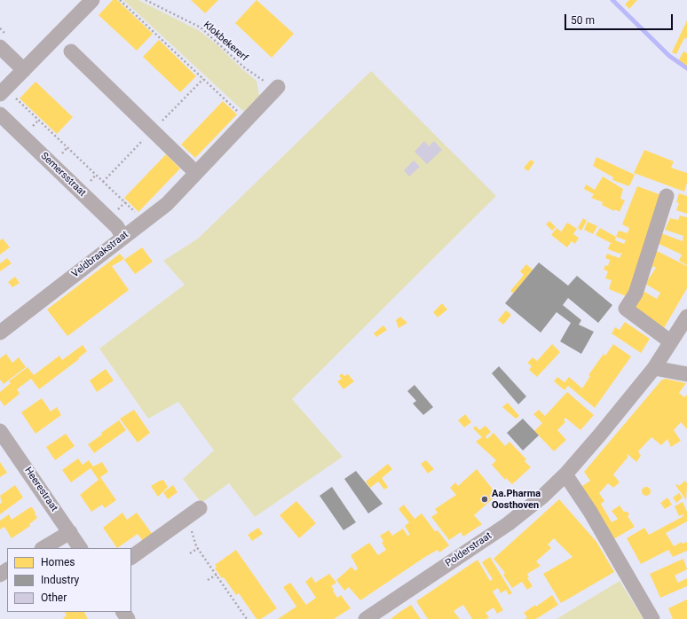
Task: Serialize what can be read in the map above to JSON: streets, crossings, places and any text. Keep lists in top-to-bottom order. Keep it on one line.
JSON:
{"streets":{"street":["Semersstraat","Veldbraakstraat","Heerestraat","Polderstraat"],"path":["Klokbekererf"]},"crossings":[["Klokbekererf","Veldbraakstraat"],["Semersstraat","Veldbraakstraat"]],"places":["Aa.Pharma Oosthoven"],"legend":["Homes","Industry","Other"],"scale_bar":"50 m"}
